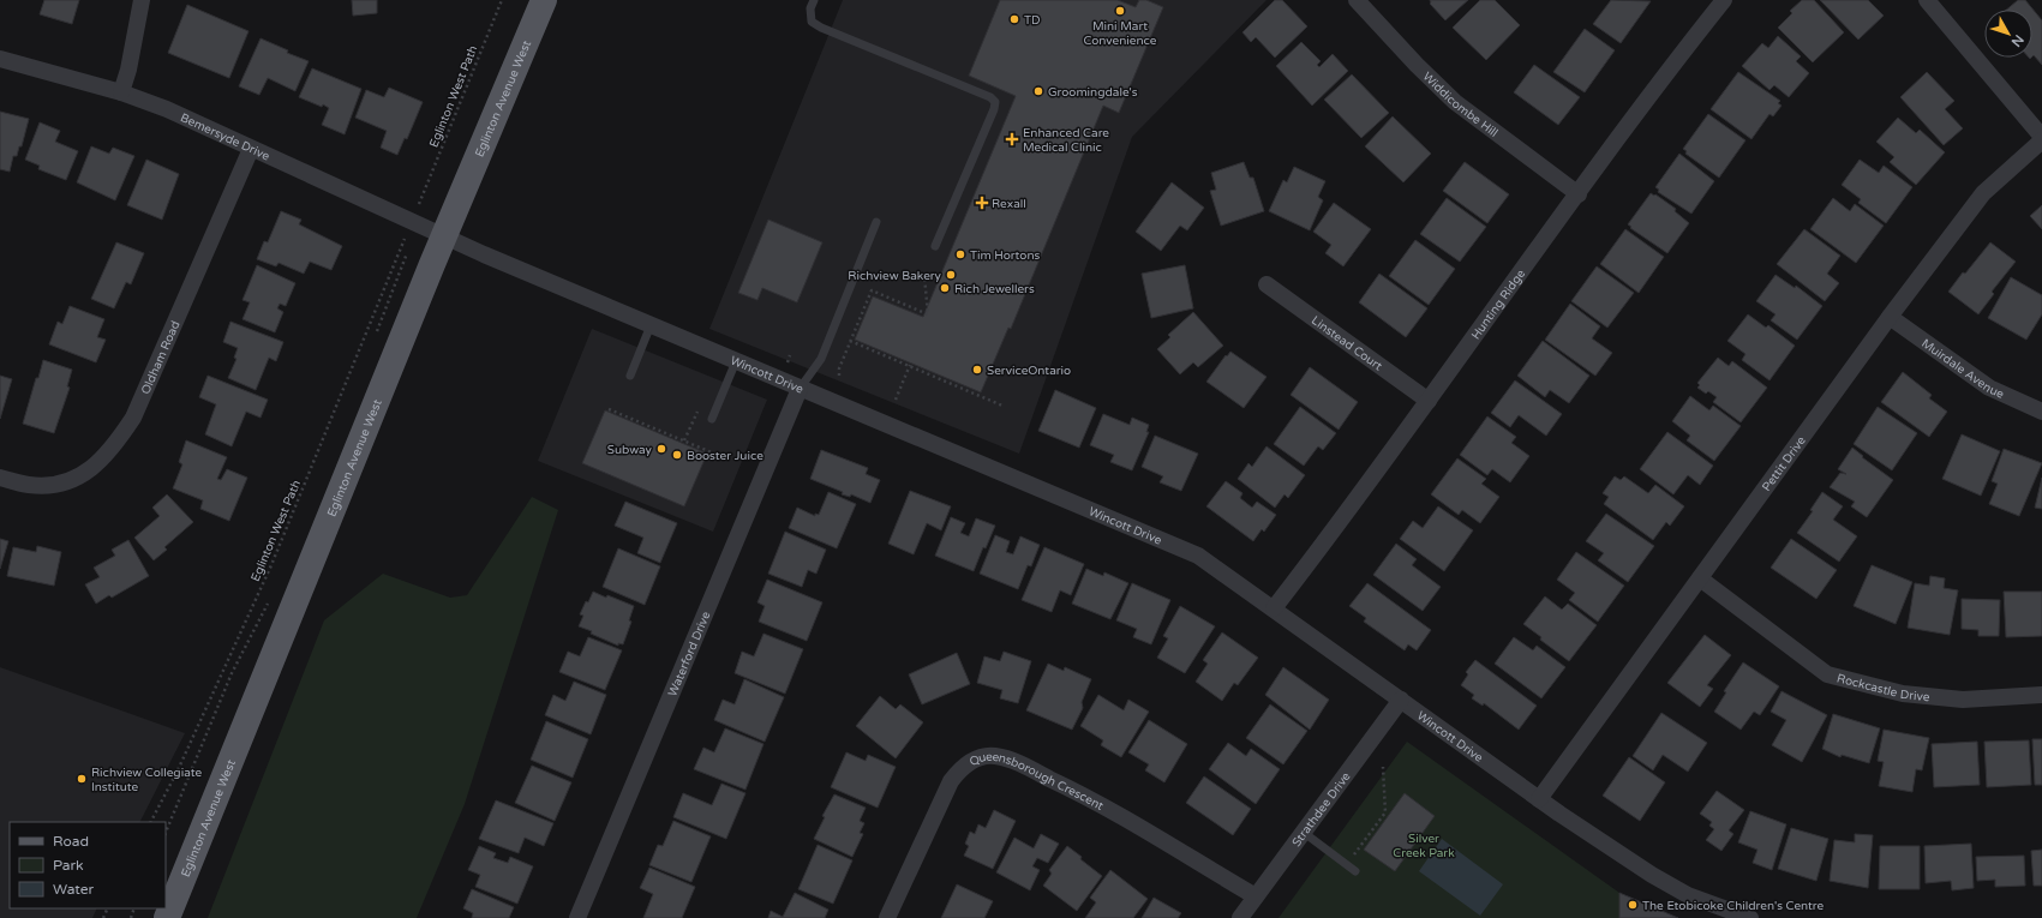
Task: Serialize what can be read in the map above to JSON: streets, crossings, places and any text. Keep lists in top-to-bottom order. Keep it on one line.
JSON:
{"streets":{"main road":["Eglinton Avenue West"],"street":["Widdicombe Hill","Bemersyde Drive","Hunting Ridge","Linstead Court","Oldham Road","Muirdale Avenue","Wincott Drive","Pettit Drive","Waterford Drive","Rockcastle Drive","Queensborough Crescent","Strathdee Drive"],"path":["Eglinton West Path"]},"crossings":[["Eglinton Avenue West","Bemersyde Drive"],["Eglinton Avenue West","Wincott Drive"],["Widdicombe Hill","Hunting Ridge"],["Bemersyde Drive","Oldham Road"],["Bemersyde Drive","Wincott Drive"],["Hunting Ridge","Linstead Court"],["Hunting Ridge","Wincott Drive"],["Muirdale Avenue","Pettit Drive"],["Wincott Drive","Pettit Drive"],["Wincott Drive","Waterford Drive"],["Wincott Drive","Strathdee Drive"],["Pettit Drive","Rockcastle Drive"],["Queensborough Crescent","Strathdee Drive"]],"parks":["Silver Creek Park"],"places":{"other":["Mini Mart Convenience","TD","Groomingdale's","Tim Hortons","Richview Bakery","Rich Jewellers","ServiceOntario","Subway","Booster Juice","Richview Collegiate Institute","The Etobicoke Children's Centre"],"health":["Enhanced Care Medical Clinic","Rexall"]},"legend":["Road","Park","Water"],"north":"bottom right"}
